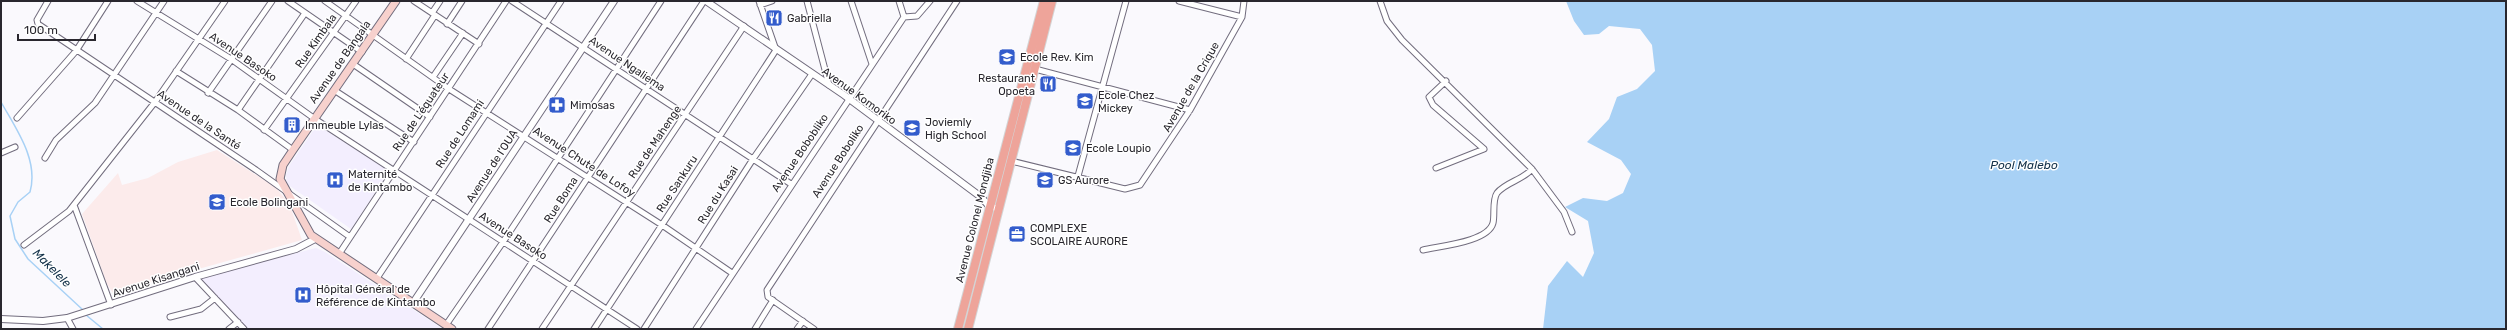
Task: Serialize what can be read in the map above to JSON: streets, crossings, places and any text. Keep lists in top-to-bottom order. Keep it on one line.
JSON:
{"streets":{"main road":["Avenue de Bangala","Avenue Colonel Mondjiba"],"street":["Rue Kimbala","Avenue Basoko","Avenue Ngaliema","Avenue de la Crique","Avenue Komoriko","Rue de L'équateur","Avenue de la Santé","Rue de Lomami","Rue de Mahenge","Avenue Bobobliko","Avenue Boboliko","Avenue Chute de Lofoy","Avenue de l’OUA","Rue Sankuru","Rue du Kasai","Rue Boma","Avenue Kisangani"]},"crossings":[["Rue Kimbala","Avenue Basoko"],["Rue Kimbala","Avenue Chute de Lofoy"],["Avenue Basoko","Avenue de Bangala"],["Avenue Basoko","Rue de L'équateur"],["Avenue Basoko","Rue de Lomami"],["Avenue Basoko","Rue de Mahenge"],["Avenue Basoko","Avenue de l’OUA"],["Avenue Basoko","Rue Sankuru"],["Avenue Basoko","Rue Boma"],["Avenue de Bangala","Avenue de la Santé"],["Avenue de Bangala","Avenue Chute de Lofoy"],["Avenue de Bangala","Avenue Kisangani"],["Avenue Ngaliema","Rue de Lomami"],["Avenue Ngaliema","Rue de Mahenge"],["Avenue Ngaliema","Avenue Bobobliko"],["Avenue Ngaliema","Avenue de l’OUA"],["Avenue Ngaliema","Rue Sankuru"],["Avenue Ngaliema","Rue du Kasai"],["Avenue Ngaliema","Rue Boma"],["Avenue Komoriko","Rue de Mahenge"],["Avenue Komoriko","Avenue Bobobliko"],["Avenue Komoriko","Avenue Boboliko"],["Avenue Komoriko","Rue Sankuru"],["Avenue Komoriko","Rue du Kasai"],["Avenue Komoriko","Rue Boma"],["Avenue Komoriko","Avenue Colonel Mondjiba"],["Rue de L'équateur","Avenue de la Santé"],["Rue de L'équateur","Avenue Chute de Lofoy"],["Rue de Lomami","Avenue Chute de Lofoy"],["Rue de Mahenge","Avenue Chute de Lofoy"],["Avenue Bobobliko","Avenue Chute de Lofoy"],["Avenue Chute de Lofoy","Avenue de l’OUA"],["Avenue Chute de Lofoy","Rue Sankuru"],["Avenue Chute de Lofoy","Rue du Kasai"],["Avenue Chute de Lofoy","Rue Boma"]],"water":["Pool Malebo","Makelele"],"places":{"restaurant":["Gabriella","Restaurant Opoeta"],"school or university":["Ecole Rev. Kim","Ecole Chez Mickey","Joviemly High School","Ecole Loupio","GS Aurore","Ecole Bolingani"],"pharmacy":["Mimosas"],"building":["Immeuble Lylas"],"hospital":["Maternité de Kintambo","Hôpital Général de Référence de Kintambo"],"office":["COMPLEXE SCOLAIRE AURORE"]},"scale_bar":"100 m"}
